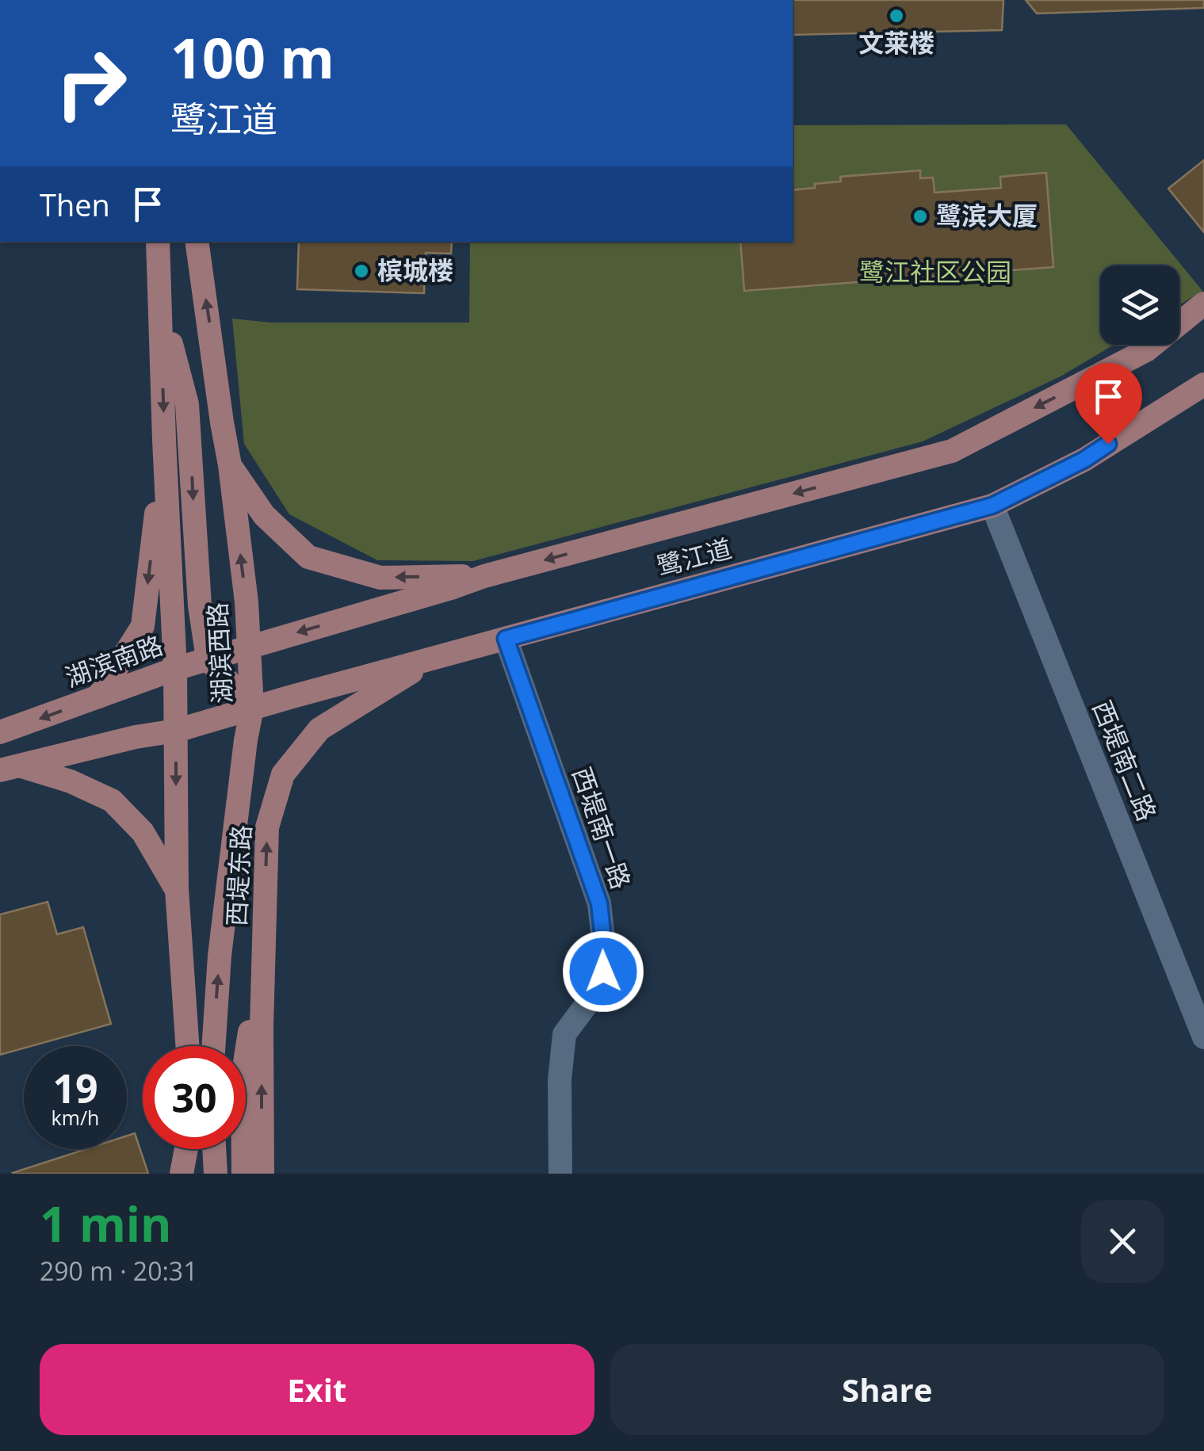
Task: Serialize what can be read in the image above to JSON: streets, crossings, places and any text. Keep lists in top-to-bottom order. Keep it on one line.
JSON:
{"streets":{"main road":["鹭江道","湖滨西路","湖滨南路","西堤东路"],"street":["西堤南二路","西堤南一路"]},"crossings":[["鹭江道","湖滨西路"],["鹭江道","湖滨南路"],["鹭江道","西堤南二路"],["鹭江道","西堤南一路"],["鹭江道","西堤东路"],["湖滨西路","湖滨南路"]],"parks":["鹭江社区公园"],"places":["文莱楼","鹭滨大厦","槟城楼"],"page":{"turn":["100 m","鹭江道"],"then":"Then","speed":"19 km/h","limit":"30","heading":["1 min","290 m · 20:31"],"buttons":["Exit","Share"]}}
